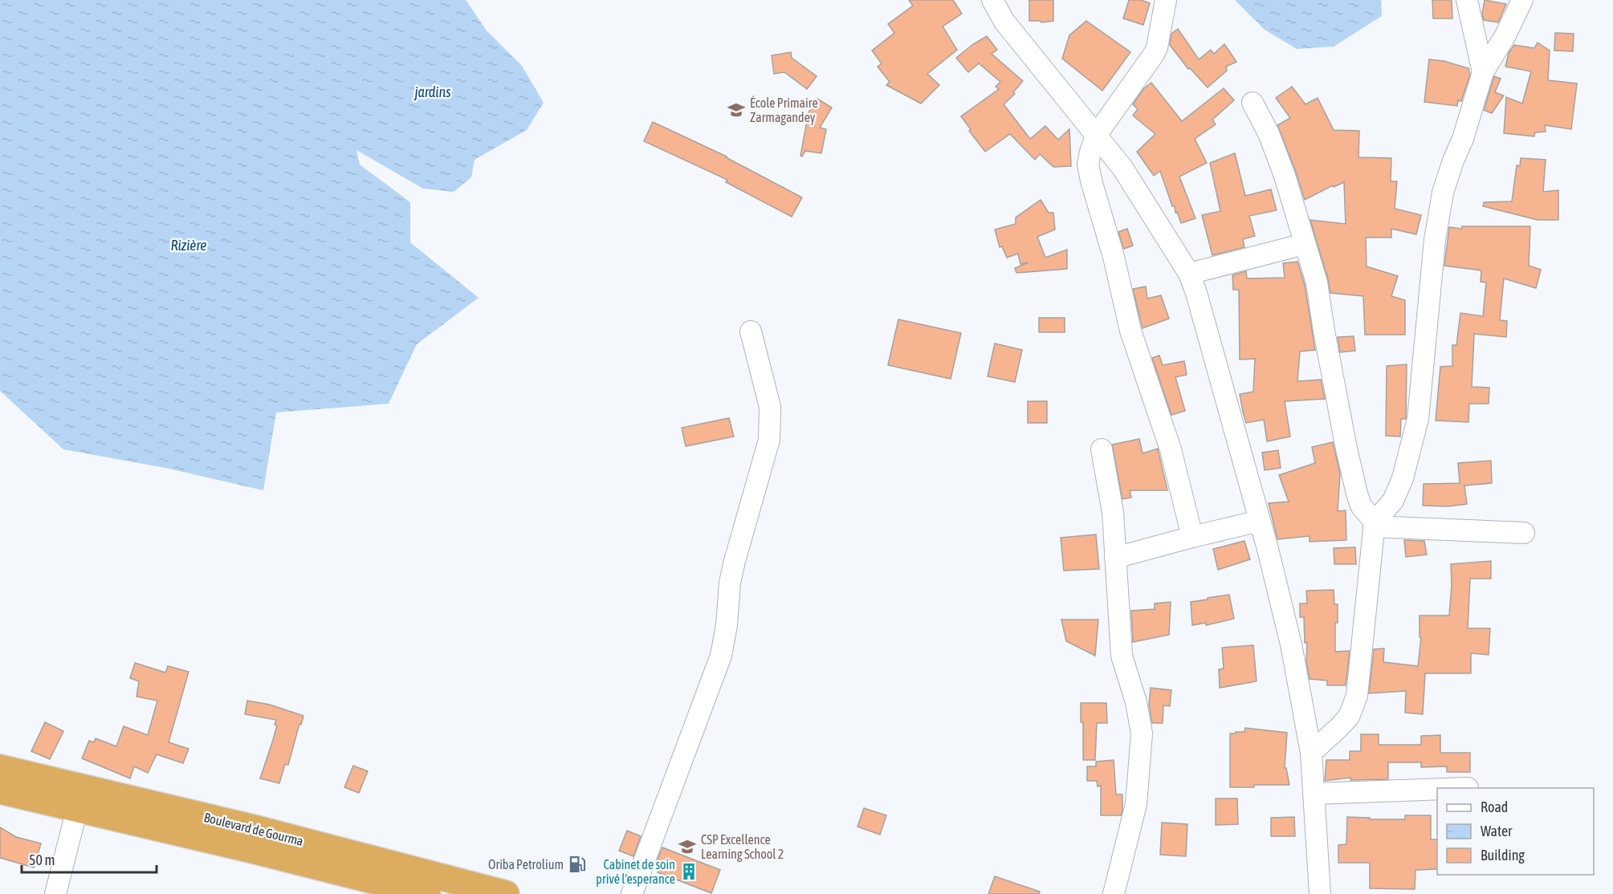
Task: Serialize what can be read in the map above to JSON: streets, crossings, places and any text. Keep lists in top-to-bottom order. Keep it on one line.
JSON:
{"streets":{"highway":["Boulevard de Gourma"]},"water":["jardins","Rizière"],"places":{"school or university":["École Primaire Zarmagandey","CSP Excellence Learning School 2"],"fuel station":["Oriba Petrolium"],"building":["Cabinet de soin privé l'esperance"]},"legend":["Road","Water","Building"],"scale_bar":"50 m"}
